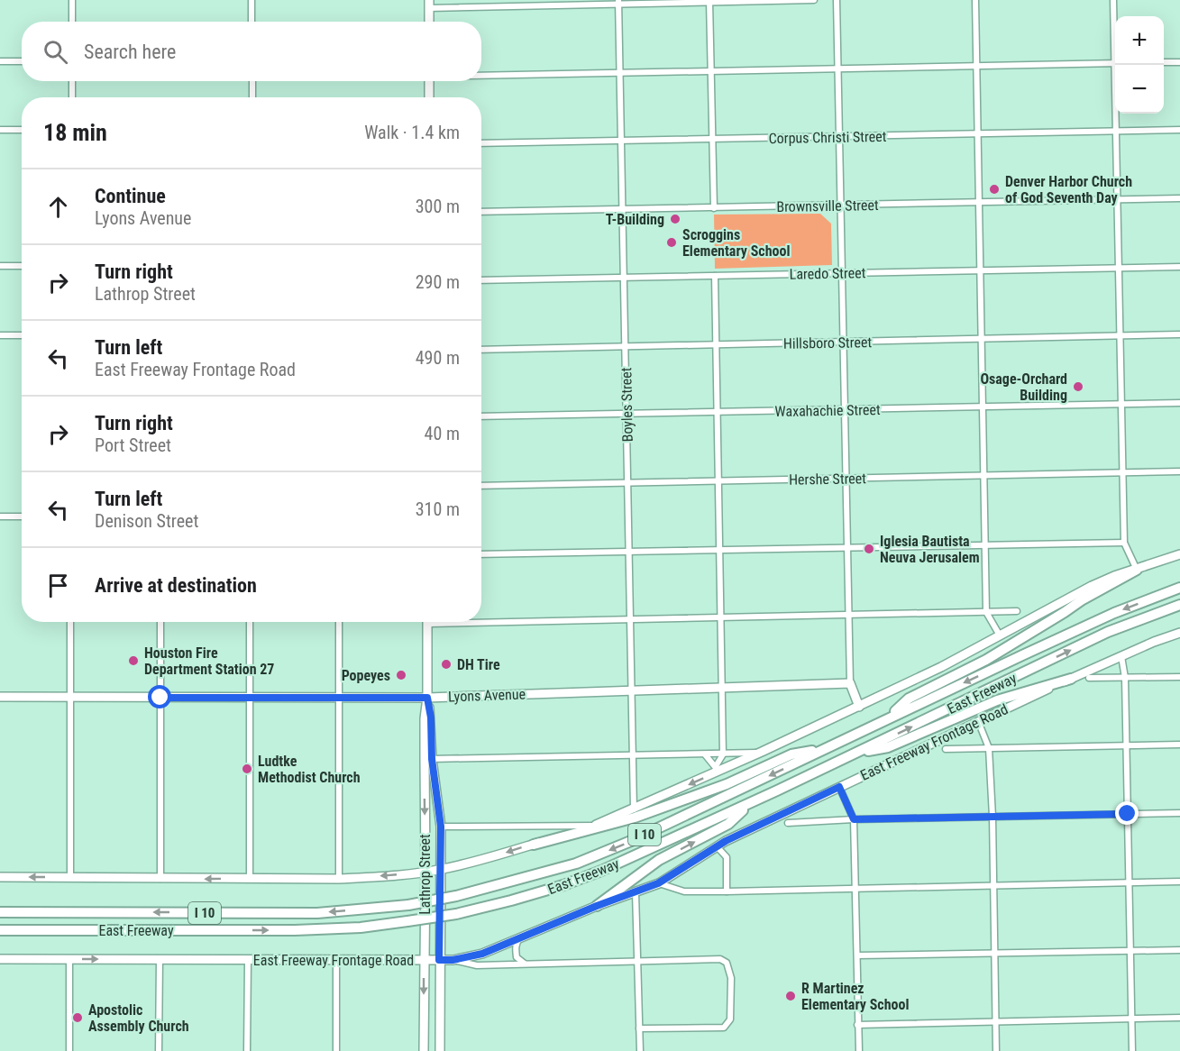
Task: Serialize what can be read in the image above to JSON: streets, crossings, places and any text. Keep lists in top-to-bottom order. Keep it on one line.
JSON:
{"streets":{"highway":["East Freeway","I 10"],"main road":["Lyons Avenue","East Freeway Frontage Road","Lathrop Street"],"street":["Corpus Christi Street","Brownsville Street","Laredo Street","Hillsboro Street","Boyles Street","Waxahachie Street","Hershe Street"]},"crossings":[["Corpus Christi Street","Boyles Street"],["Brownsville Street","Boyles Street"],["Laredo Street","Boyles Street"],["Hillsboro Street","Boyles Street"],["Boyles Street","Waxahachie Street"],["Boyles Street","Hershe Street"],["Boyles Street","Lyons Avenue"],["Lyons Avenue","Lathrop Street"],["East Freeway Frontage Road","Lathrop Street"]],"places":["Denver Harbor Church of God Seventh Day","T-Building","Scroggins Elementary School","Osage-Orchard Building","Iglesia Bautista Neuva Jerusalem","Houston Fire Department Station 27","DH Tire","Popeyes","Ludtke Methodist Church","R Martinez Elementary School","Apostolic Assembly Church"],"page":{"map_buttons":["+","−"],"search":"Search here","heading":["18 min","Walk · 1.4 km"],"list":[["Continue","Lyons Avenue","300 m"],["Turn right","Lathrop Street","290 m"],["Turn left","East Freeway Frontage Road","490 m"],["Turn right","Port Street","40 m"],["Turn left","Denison Street","310 m"],"Arrive at destination"]}}
